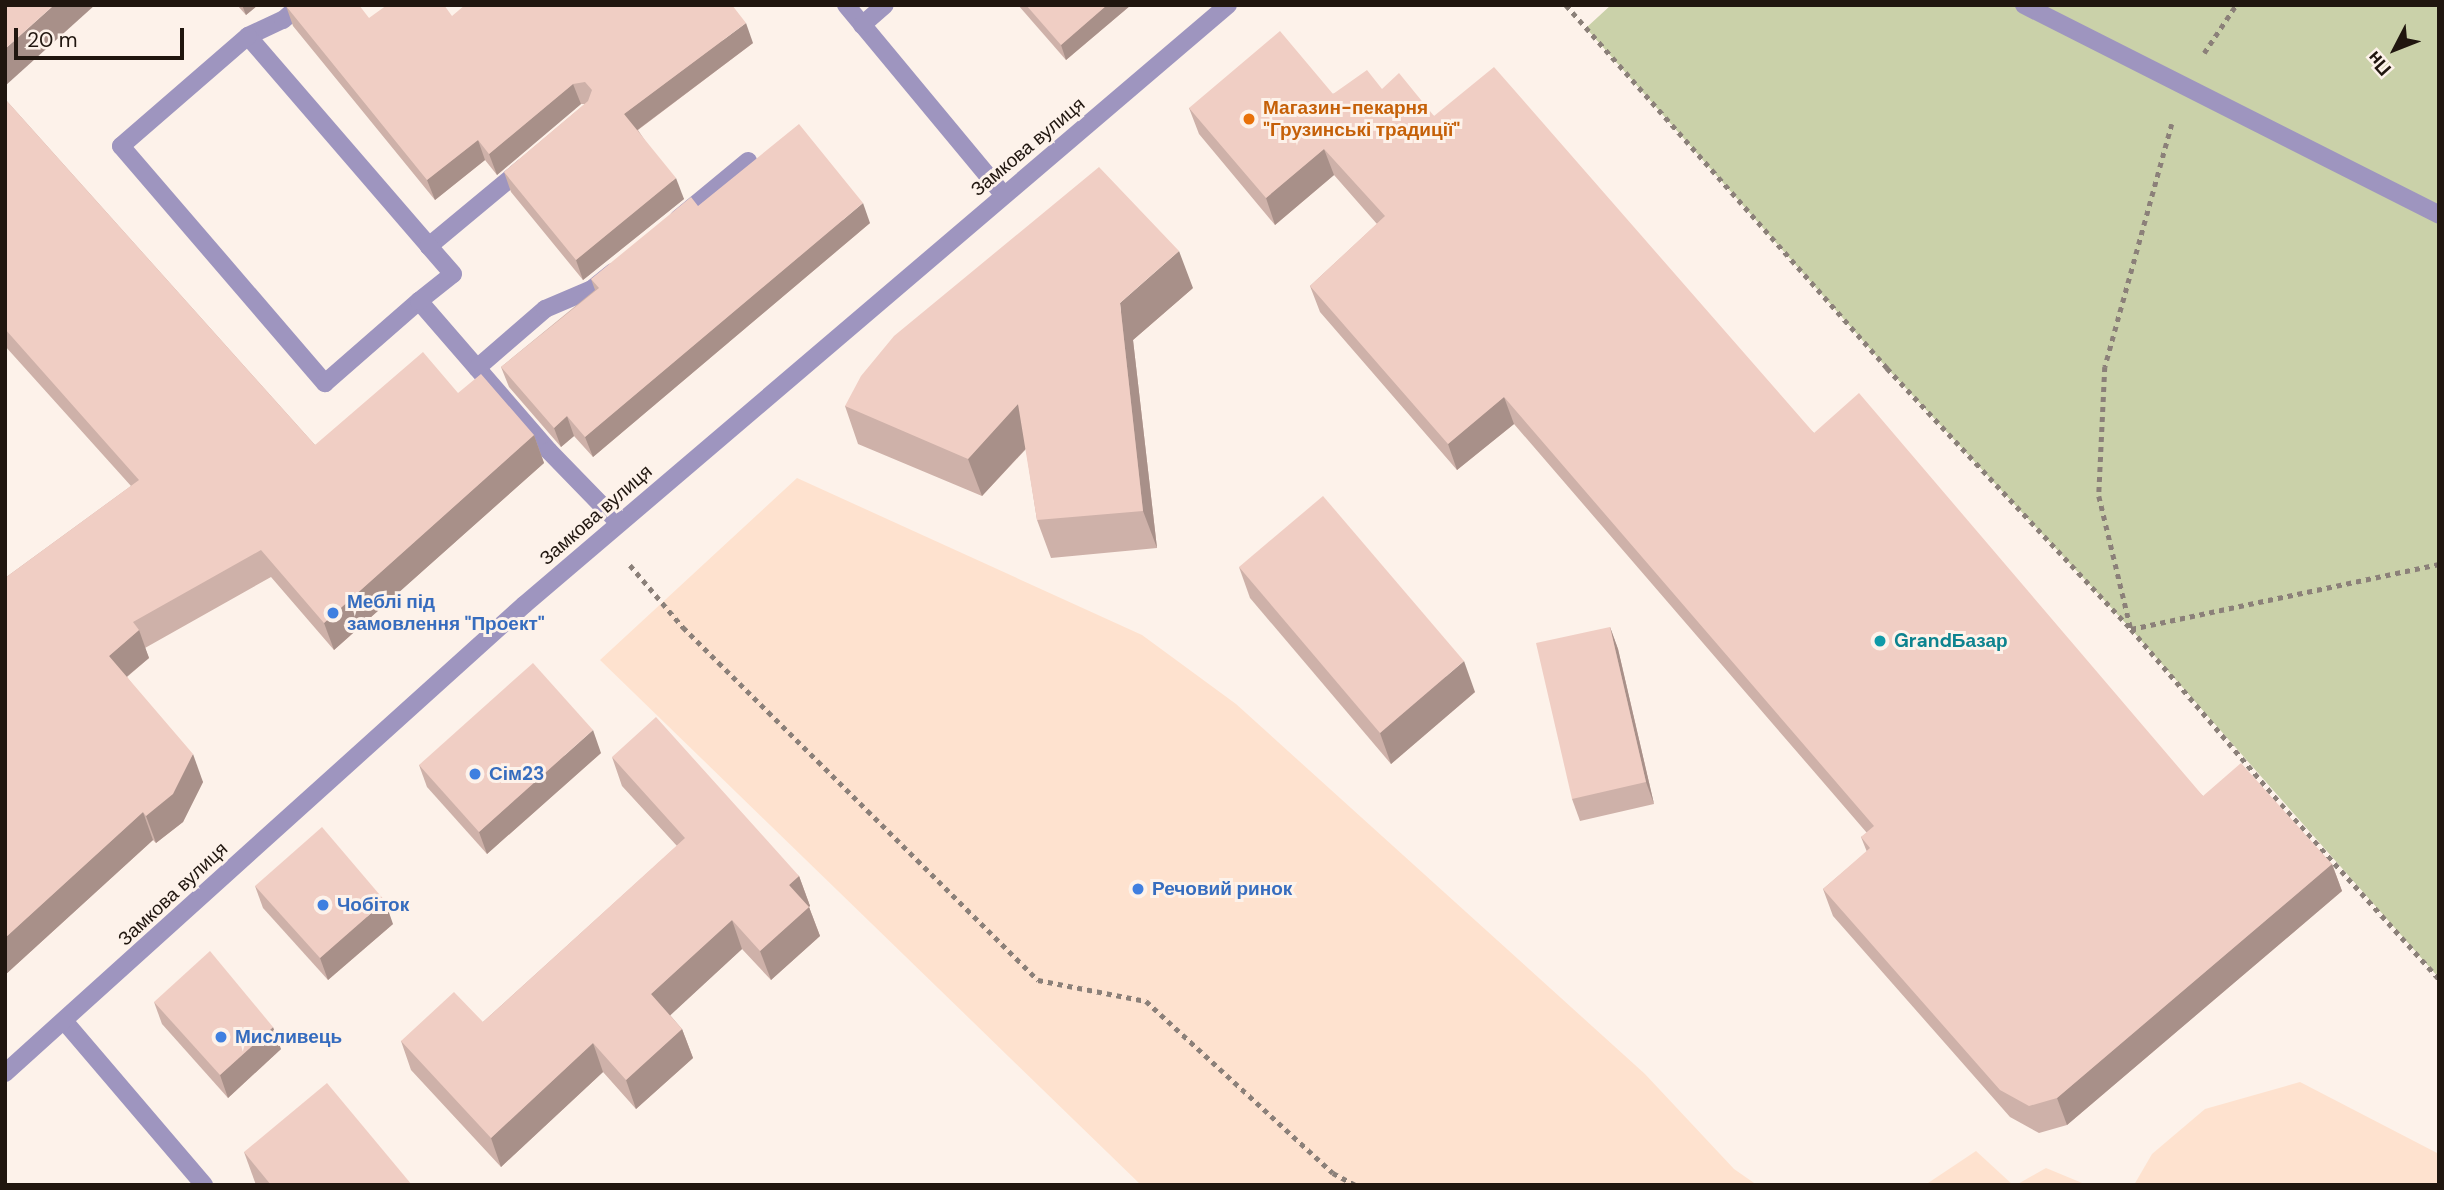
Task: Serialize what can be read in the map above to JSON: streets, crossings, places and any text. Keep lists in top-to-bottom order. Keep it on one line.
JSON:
{"streets":{"street":["Замкова вулиця"]},"places":["Магазин-пекарня \"Грузинські традиції\"","Меблі під замовлення \"Проект\"","GrandБазар","Сім23","Речовий ринок","Чобіток","Мисливець"],"scale_bar":"20 m","north":"bottom left"}
